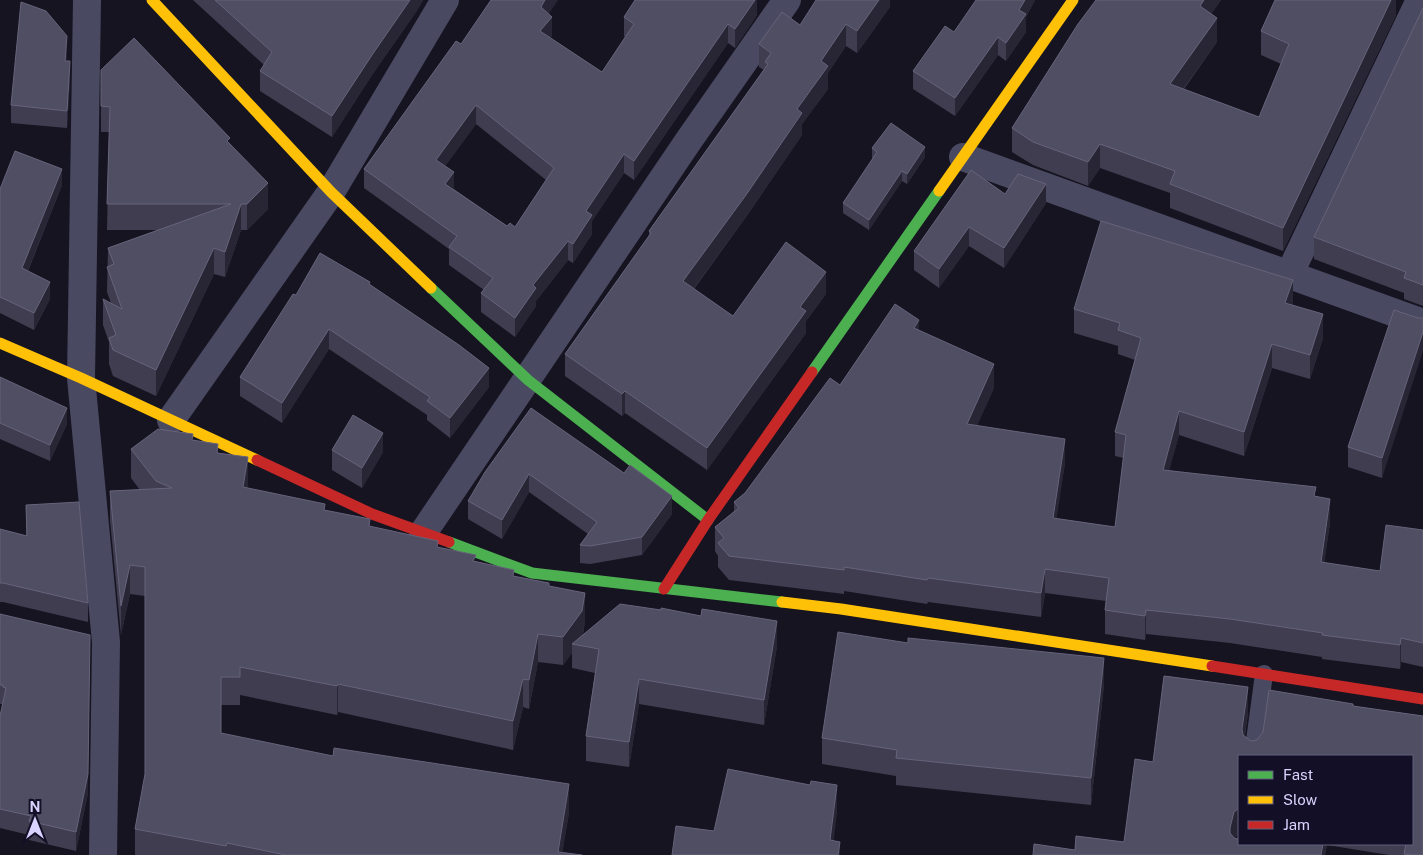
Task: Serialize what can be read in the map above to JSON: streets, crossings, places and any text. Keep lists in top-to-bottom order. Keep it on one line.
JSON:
{"legend":["Fast","Slow","Jam"],"north":"top"}
